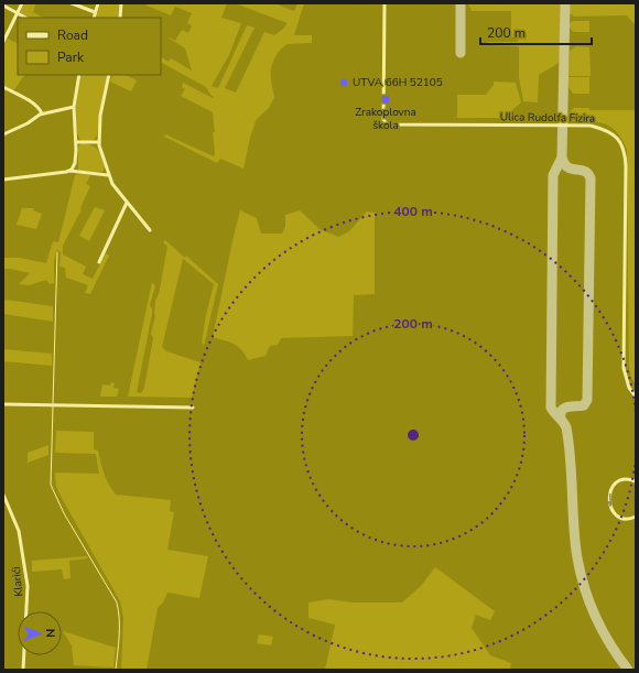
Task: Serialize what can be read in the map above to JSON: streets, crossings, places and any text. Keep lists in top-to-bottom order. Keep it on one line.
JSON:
{"streets":{"street":["Ulica Rudolfa Fizira","Klarići"]},"places":{"other":["UTVA 66H 52105"],"transit":["Zrakoplovna škola"]},"legend":["Road","Park"],"scale_bar":"200 m","north":"right","rings":["400 m","200 m"]}
